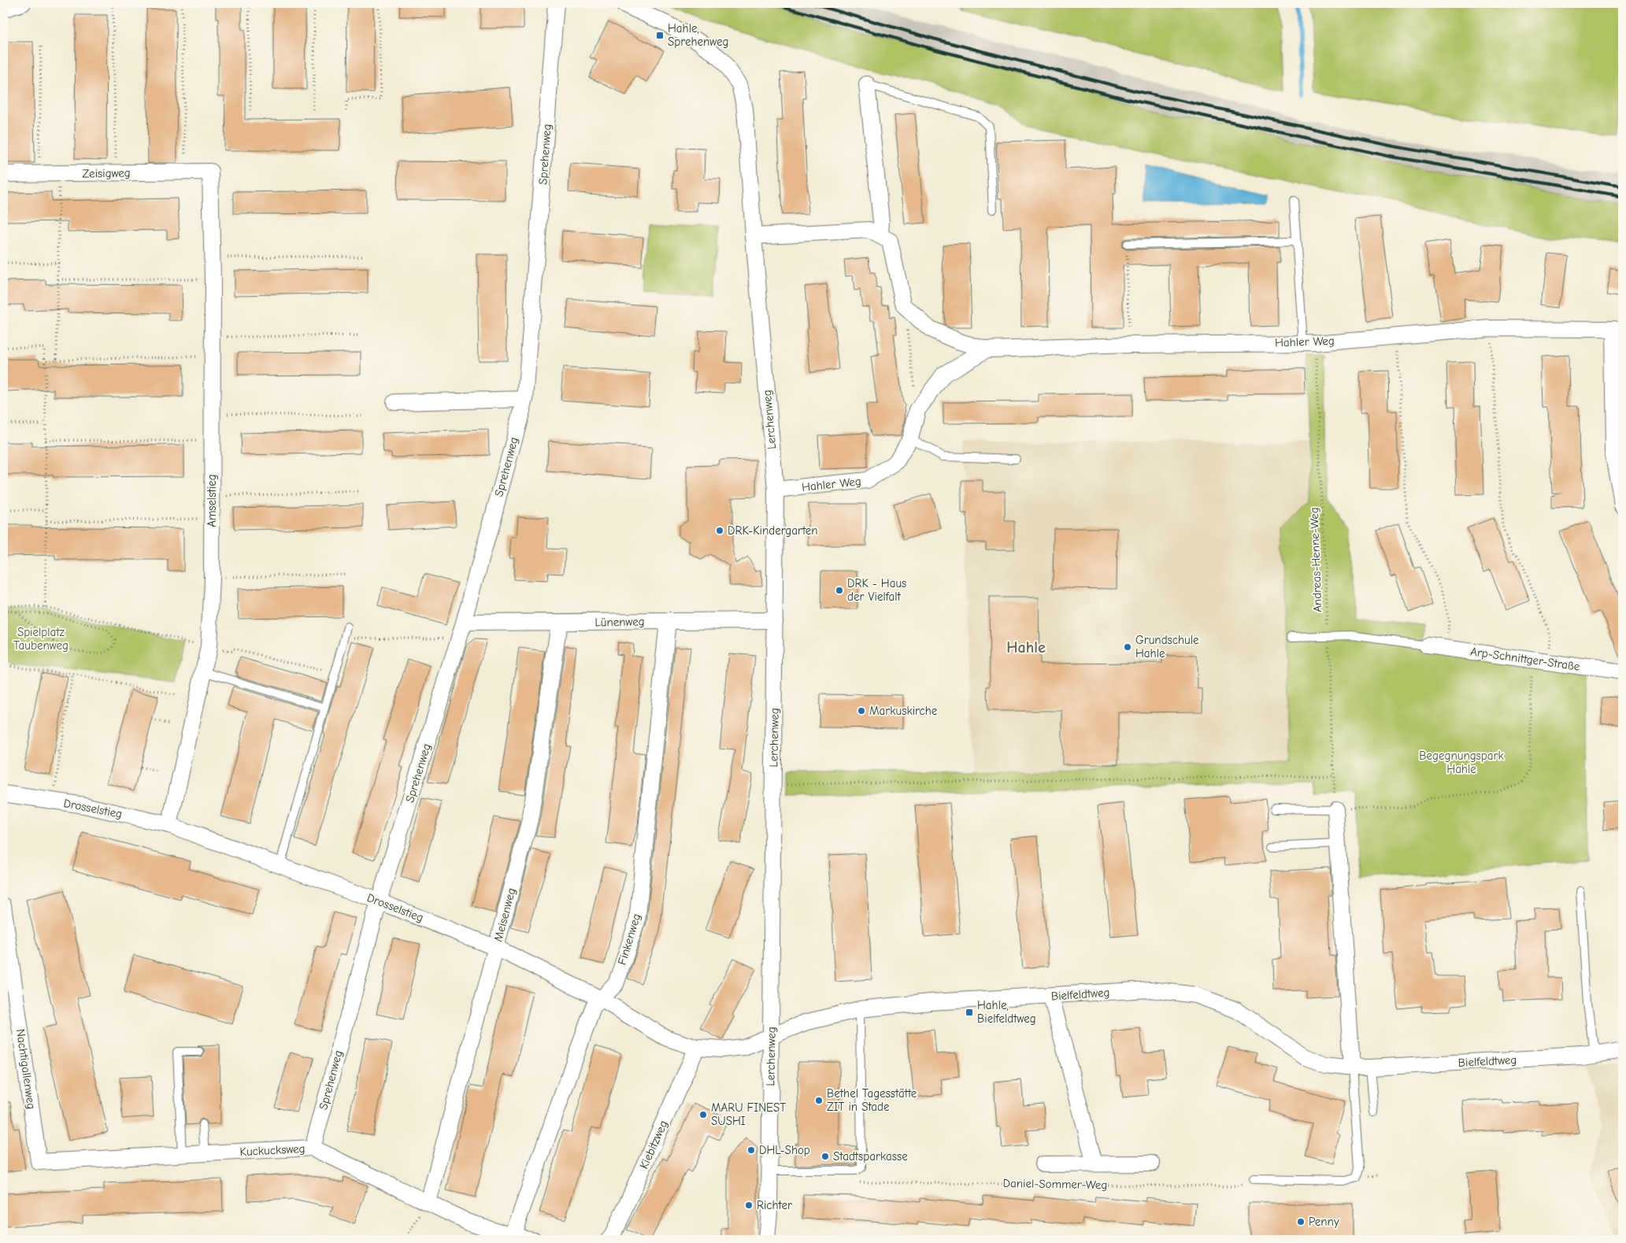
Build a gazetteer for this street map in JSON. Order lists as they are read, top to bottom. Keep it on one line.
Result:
{"streets":{"street":["Sprehenweg","Zeisigweg","Hahler Weg","Lerchenweg","Amselstieg","Lünenweg","Arp-Schnittger-Straße","Drosselstieg","Meisenweg","Finkenweg","Bielfeldtweg","Nachtigallenweg","Kiebitzweg","Kuckucksweg","Daniel-Sommer-Weg"],"path":["Andreas-Henne-Weg"]},"crossings":[["Sprehenweg","Lünenweg"],["Sprehenweg","Drosselstieg"],["Sprehenweg","Kuckucksweg"],["Zeisigweg","Amselstieg"],["Hahler Weg","Lerchenweg"],["Hahler Weg","Andreas-Henne-Weg"],["Lerchenweg","Lünenweg"],["Lerchenweg","Drosselstieg"],["Lerchenweg","Bielfeldtweg"],["Amselstieg","Drosselstieg"],["Lünenweg","Meisenweg"],["Lünenweg","Finkenweg"],["Drosselstieg","Meisenweg"],["Drosselstieg","Finkenweg"],["Drosselstieg","Bielfeldtweg"],["Drosselstieg","Kiebitzweg"],["Meisenweg","Kuckucksweg"],["Finkenweg","Kuckucksweg"],["Bielfeldtweg","Daniel-Sommer-Weg"],["Nachtigallenweg","Kuckucksweg"]],"districts":["Hahle"],"parks":["Spielplatz Taubenweg","Begegnungspark Hahle"],"places":{"transit":["Hahle, Sprehenweg","Hahle, Bielfeldtweg"],"other":["DRK-Kindergarten","DRK - Haus der Vielfalt","Grundschule Hahle","Markuskirche","Bethel Tagesstätte ZIT in Stade","MARU FINEST SUSHI","DHL-Shop","Stadtsparkasse","Richter","Penny"]}}
